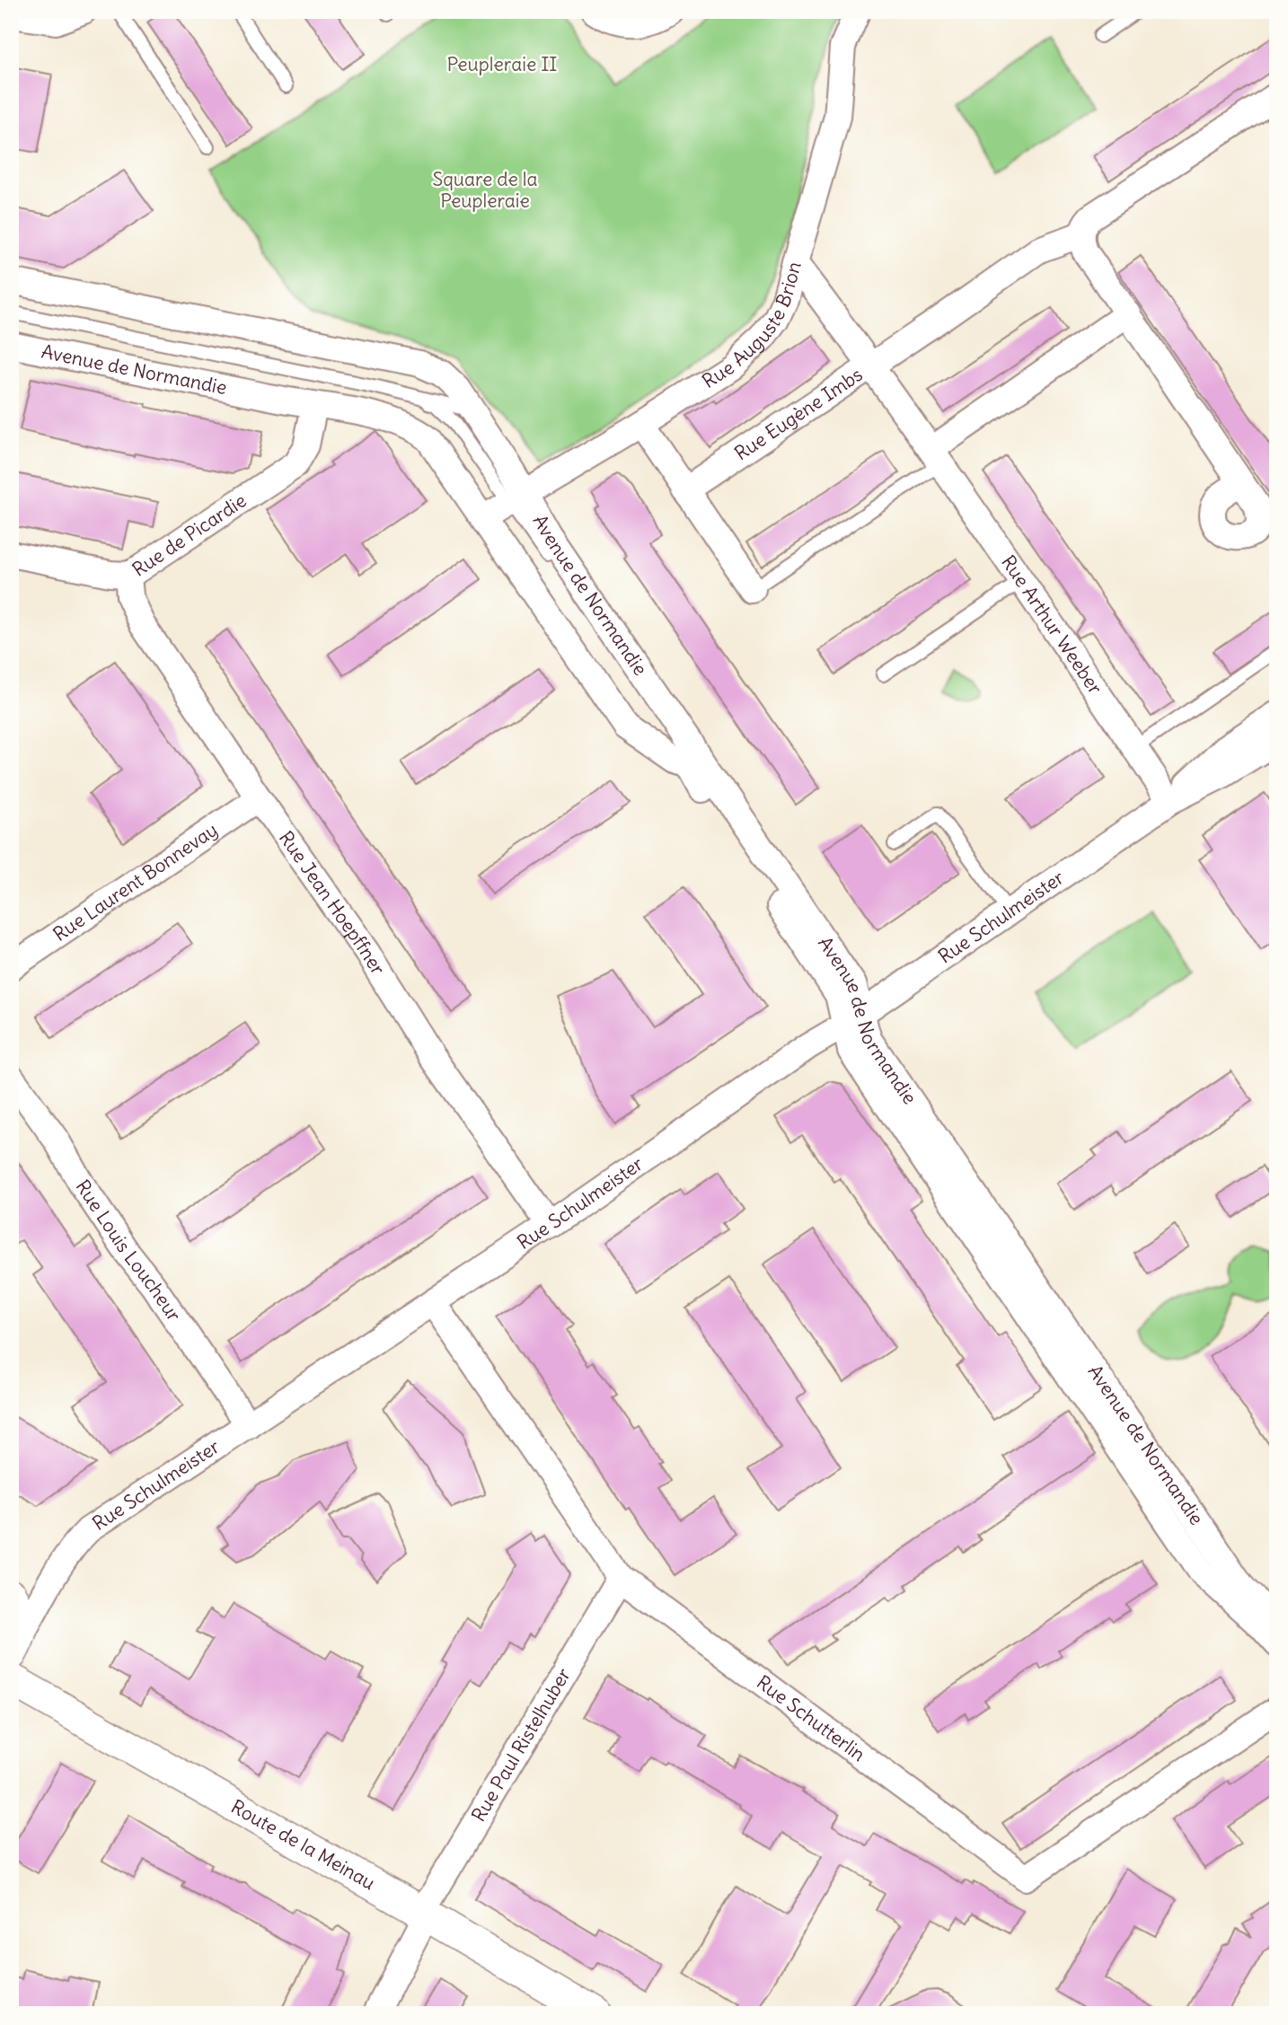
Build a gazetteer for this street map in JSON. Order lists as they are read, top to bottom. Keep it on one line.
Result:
{"streets":{"street":["Rue Auguste Brion","Avenue de Normandie","Rue Eugène Imbs","Rue de Picardie","Rue Arthur Weeber","Rue Laurent Bonnevay","Rue Jean Hoepffner","Rue Schulmeister","Rue Louis Loucheur","Rue Schutterlin","Rue Paul Ristelhuber","Route de la Meinau"]},"crossings":[["Rue Auguste Brion","Avenue de Normandie"],["Rue Auguste Brion","Rue Arthur Weeber"],["Avenue de Normandie","Rue de Picardie"],["Avenue de Normandie","Rue Schulmeister"],["Rue Eugène Imbs","Rue Arthur Weeber"],["Rue de Picardie","Rue Jean Hoepffner"],["Rue Arthur Weeber","Rue Schulmeister"],["Rue Laurent Bonnevay","Rue Jean Hoepffner"],["Rue Jean Hoepffner","Rue Schulmeister"],["Rue Schulmeister","Rue Louis Loucheur"],["Rue Schulmeister","Rue Schutterlin"],["Rue Schutterlin","Rue Paul Ristelhuber"],["Rue Paul Ristelhuber","Route de la Meinau"]],"parks":["Peupleraie II","Square de la Peupleraie"]}
